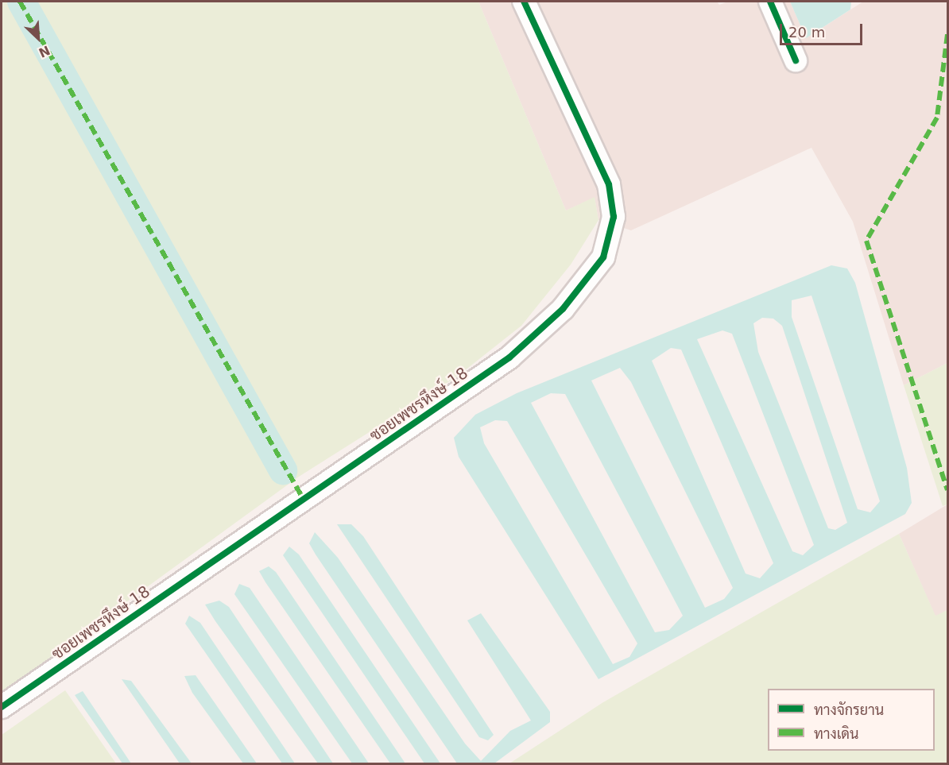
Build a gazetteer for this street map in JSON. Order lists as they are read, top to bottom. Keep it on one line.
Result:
{"streets":{"street":["ซอยเพชรหึงษ์ 18"]},"legend":["ทางจักรยาน","ทางเดิน"],"scale_bar":"20 m","north":"bottom right"}
